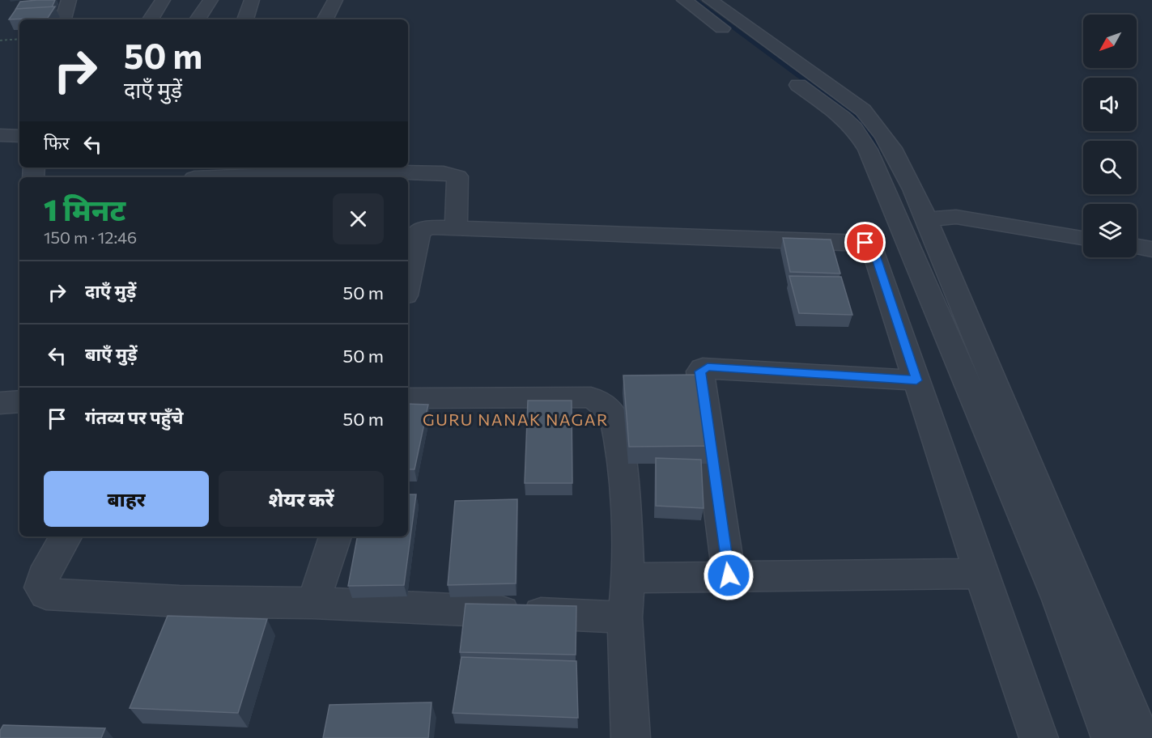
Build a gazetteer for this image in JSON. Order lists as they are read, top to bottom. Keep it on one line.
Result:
{"districts":["GURU NANAK NAGAR"],"north":"bottom left","page":{"turn":["50 m","दाएँ मुड़ें"],"then":"फिर","heading":["1 मिनट","150 m · 12:46"],"list":[{"name":"दाएँ मुड़ें","value":"50 m"},{"name":"बाएँ मुड़ें","value":"50 m"},{"name":"गंतव्य पर पहुँचे","value":"50 m"}],"buttons":["बाहर","शेयर करें"]}}
